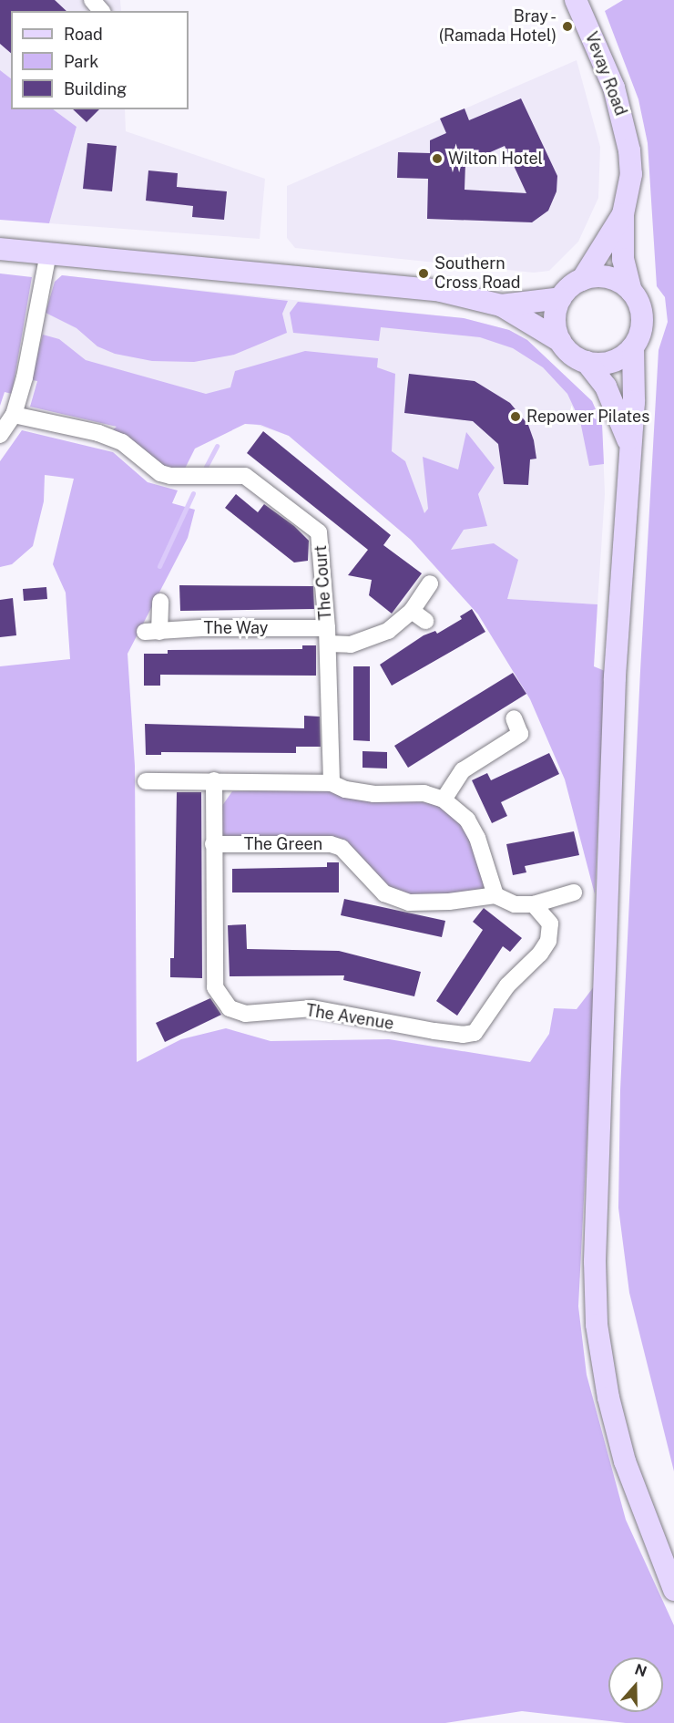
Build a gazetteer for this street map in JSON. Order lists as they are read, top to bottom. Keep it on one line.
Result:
{"streets":{"main road":["Vevay Road"],"street":["The Court","The Way","The Green","The Avenue"]},"crossings":[["The Court","The Way"],["The Green","The Avenue"]],"places":["Bray - (Ramada Hotel)","Wilton Hotel","Southern Cross Road","Repower Pilates"],"legend":["Road","Park","Building"],"north":"top"}
